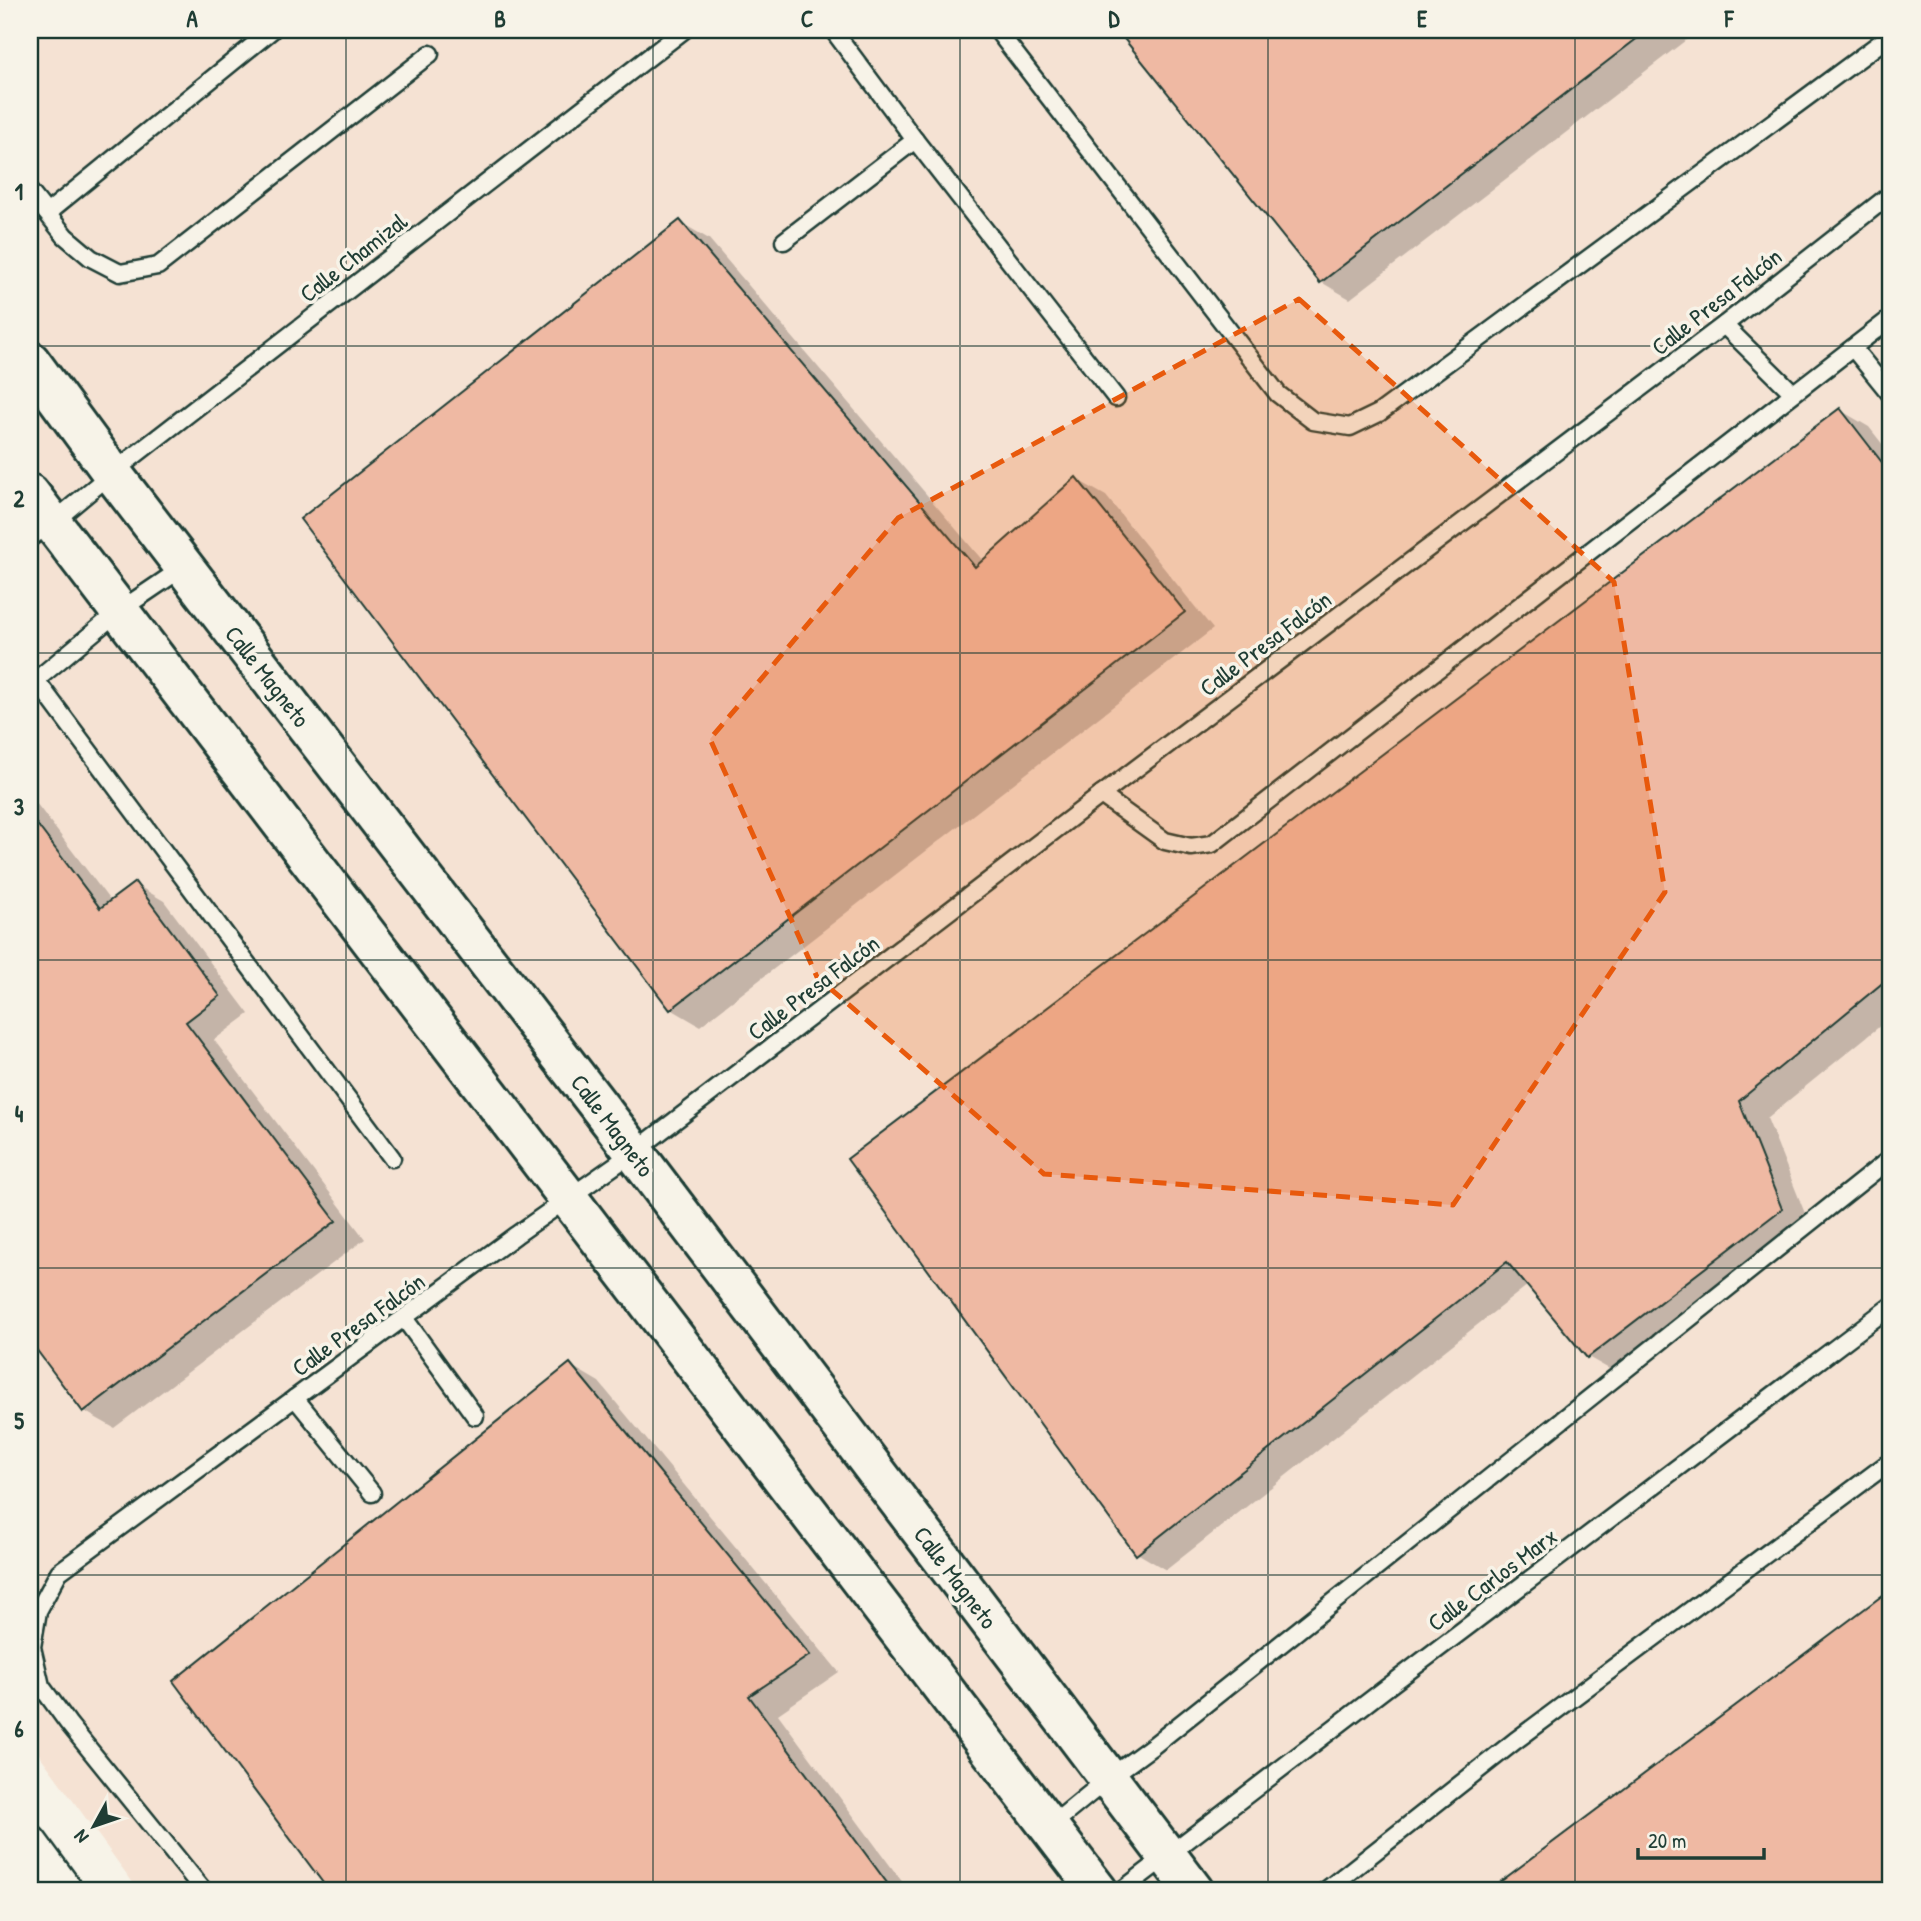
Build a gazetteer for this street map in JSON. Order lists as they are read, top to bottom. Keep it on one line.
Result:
{"streets":{"main road":["Calle Magneto"],"lane":["Calle Chamizal","Calle Presa Falcón","Calle Carlos Marx"]},"crossings":[["Calle Chamizal","Calle Magneto"],["Calle Presa Falcón","Calle Magneto"],["Calle Magneto","Calle Carlos Marx"]],"scale_bar":"20 m","north":"bottom left","grid":{"columns":["A","B","C","D","E","F"],"rows":["1","2","3","4","5","6"]}}
